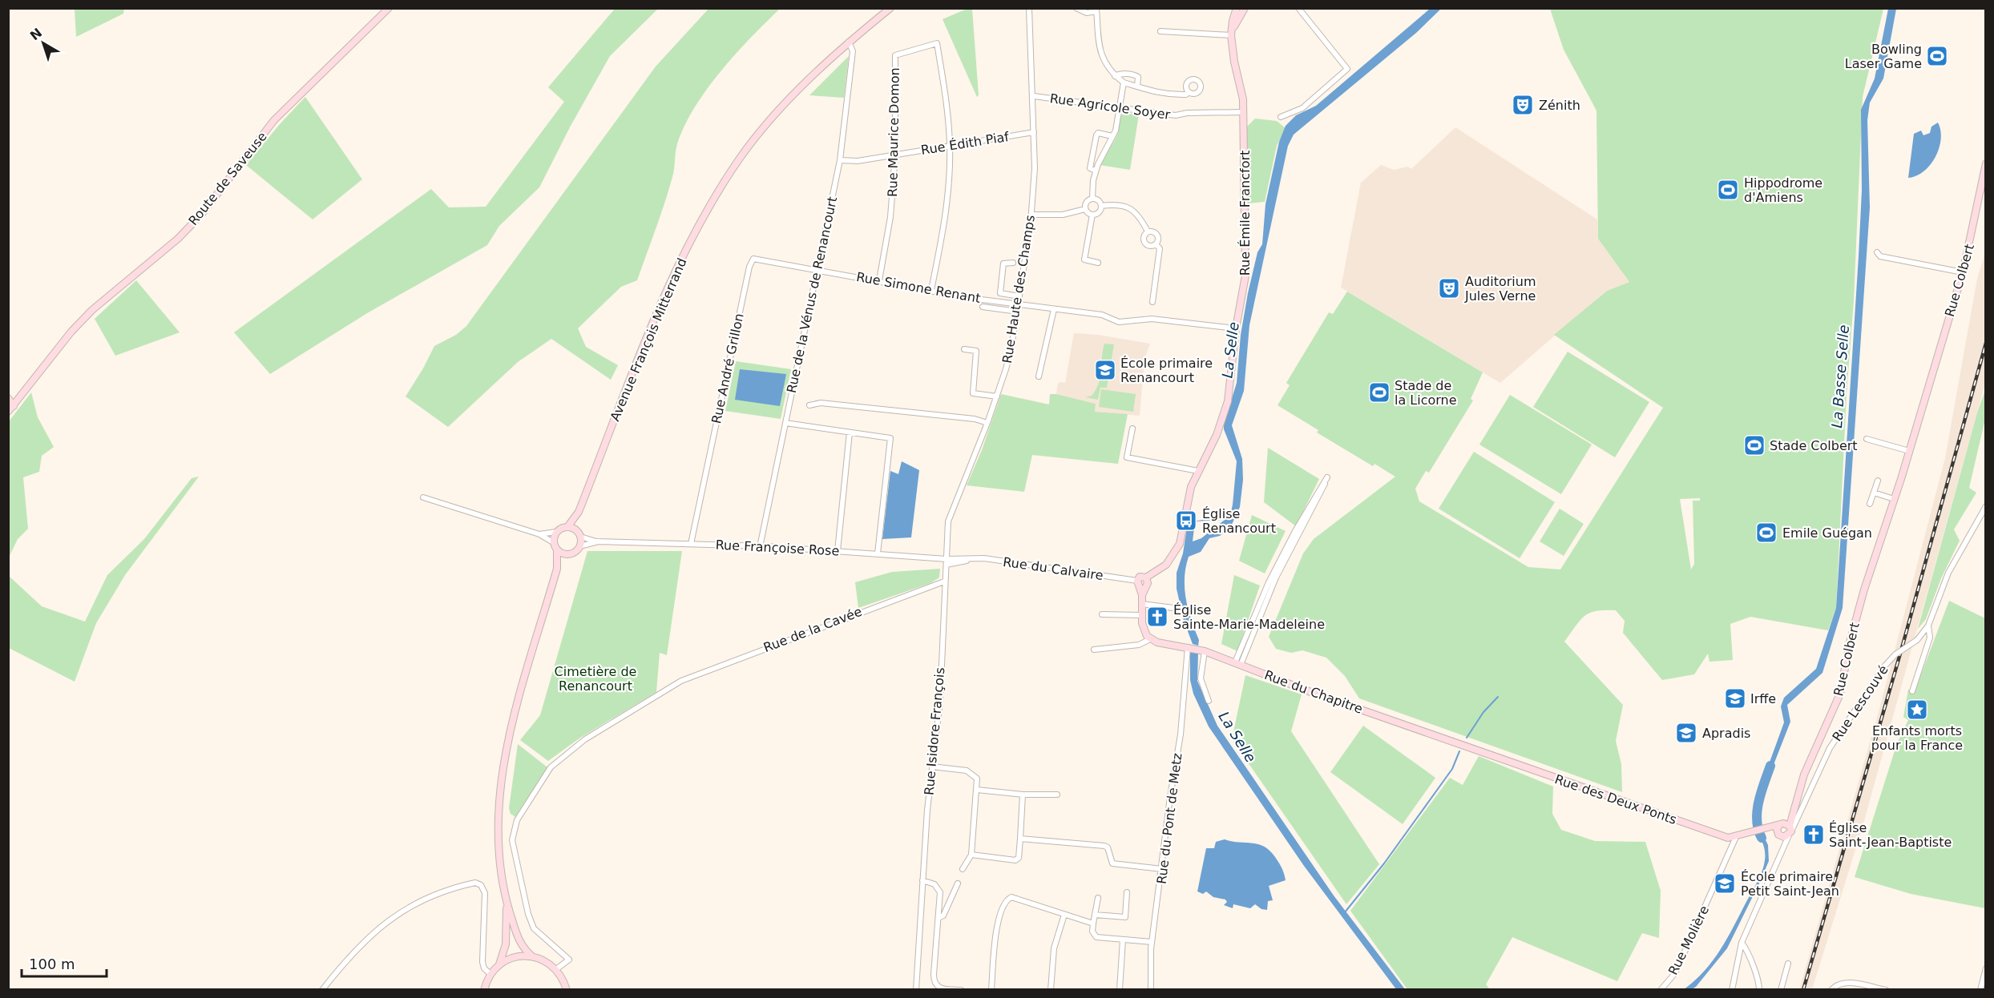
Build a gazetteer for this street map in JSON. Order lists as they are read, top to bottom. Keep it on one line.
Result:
{"streets":{"street":["Rue Agricole Soyer","Rue Maurice Domon","Rue Édith Piaf","Route de Saveuse","Rue Émile Francfort","Rue Colbert","Rue Simone Renant","Rue Haute des Champs","Rue de la Vénus de Renancourt","Avenue François Mitterrand","Rue André Grillon","Rue Françoise Rose","Rue du Calvaire","Rue de la Cavée","Rue du Chapitre","Rue Lescouvé","Rue Isidore François","Rue des Deux Ponts","Rue du Pont de Metz","Rue Molière"]},"crossings":[["Rue Agricole Soyer","Rue Émile Francfort"],["Rue Agricole Soyer","Rue Haute des Champs"],["Rue Maurice Domon","Rue Édith Piaf"],["Rue Maurice Domon","Rue Simone Renant"],["Rue Édith Piaf","Rue Haute des Champs"],["Rue Édith Piaf","Rue de la Vénus de Renancourt"],["Rue Émile Francfort","Rue Simone Renant"],["Rue Émile Francfort","Rue du Calvaire"],["Rue Colbert","Rue Lescouvé"],["Rue Simone Renant","Rue Haute des Champs"],["Rue Simone Renant","Rue de la Vénus de Renancourt"],["Rue Simone Renant","Rue André Grillon"],["Rue Haute des Champs","Rue Françoise Rose"],["Rue Haute des Champs","Rue du Calvaire"],["Rue Haute des Champs","Rue Isidore François"],["Rue de la Vénus de Renancourt","Avenue François Mitterrand"],["Rue de la Vénus de Renancourt","Rue André Grillon"],["Rue de la Vénus de Renancourt","Rue Françoise Rose"],["Rue André Grillon","Rue Françoise Rose"],["Rue Françoise Rose","Rue du Calvaire"],["Rue Françoise Rose","Rue Isidore François"],["Rue du Calvaire","Rue Isidore François"],["Rue de la Cavée","Rue Isidore François"],["Rue du Chapitre","Rue des Deux Ponts"],["Rue du Chapitre","Rue du Pont de Metz"],["Rue Lescouvé","Rue des Deux Ponts"],["Rue des Deux Ponts","Rue Molière"]],"water":["La Selle","La Basse Selle"],"parks":["Cimetière de Renancourt"],"places":{"sports":["Bowling Laser Game","Hippodrome d'Amiens","Stade de la Licorne","Stade Colbert","Emile Guégan"],"theatre":["Zénith","Auditorium Jules Verne"],"school or university":["École primaire Renancourt","Irffe","Apradis","École primaire Petit Saint-Jean"],"bus stop":["Église Renancourt"],"church":["Église Sainte-Marie-Madeleine","Église Saint-Jean-Baptiste"],"place":["Enfants morts pour la France"]},"scale_bar":"100 m","north":"top left"}
